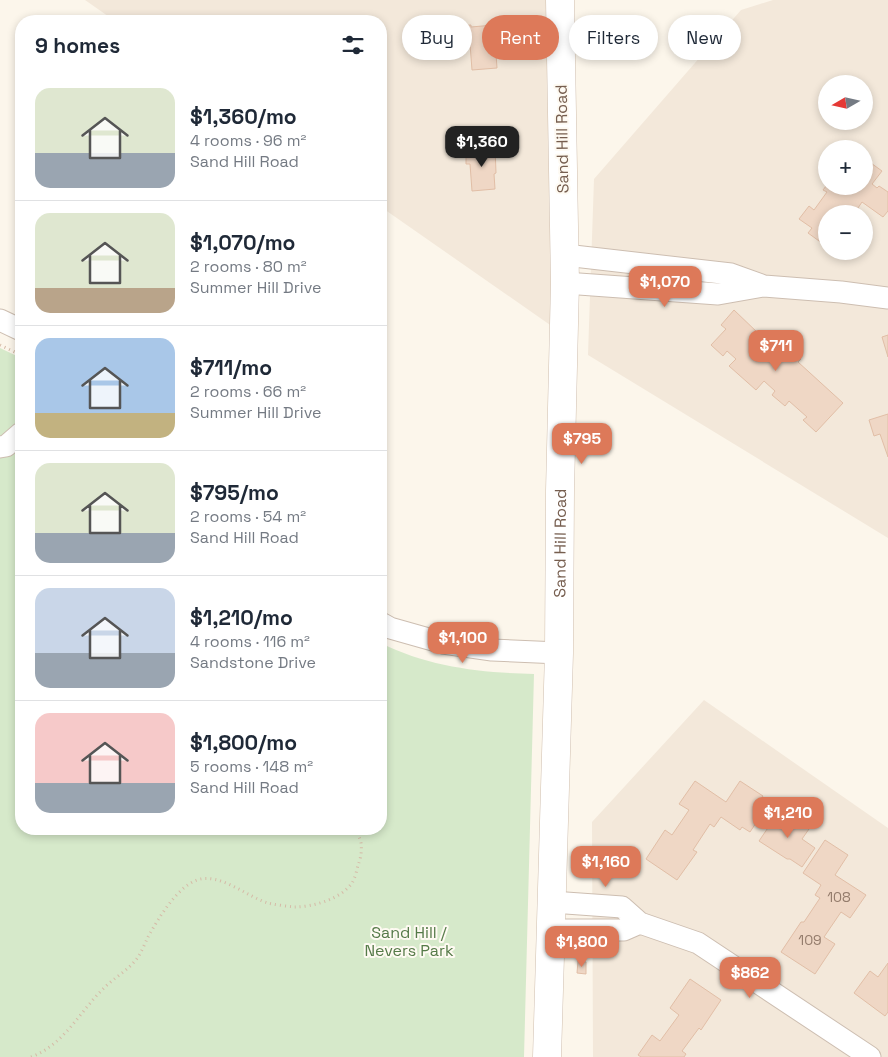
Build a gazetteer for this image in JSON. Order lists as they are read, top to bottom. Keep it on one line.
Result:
{"streets":{"street":["Sand Hill Road"]},"parks":["Sand Hill / Nevers Park"],"house_numbers":["108","109"],"north":"left","page":{"chip":["Buy","Rent","Filters","New"],"heading":"9 homes","map_buttons":["+","−"],"list":[{"name":"$1,360/mo","note":"4 rooms · 96 m² · Sand Hill Road"},{"name":"$1,070/mo","note":"2 rooms · 80 m² · Summer Hill Drive"},{"name":"$711/mo","note":"2 rooms · 66 m² · Summer Hill Drive"},{"name":"$795/mo","note":"2 rooms · 54 m² · Sand Hill Road"},{"name":"$1,210/mo","note":"4 rooms · 116 m² · Sandstone Drive"},{"name":"$1,800/mo","note":"5 rooms · 148 m² · Sand Hill Road"}],"price":["$1,360","$1,070","$711","$795","$1,100","$1,210","$1,160","$1,800","$862"]}}
